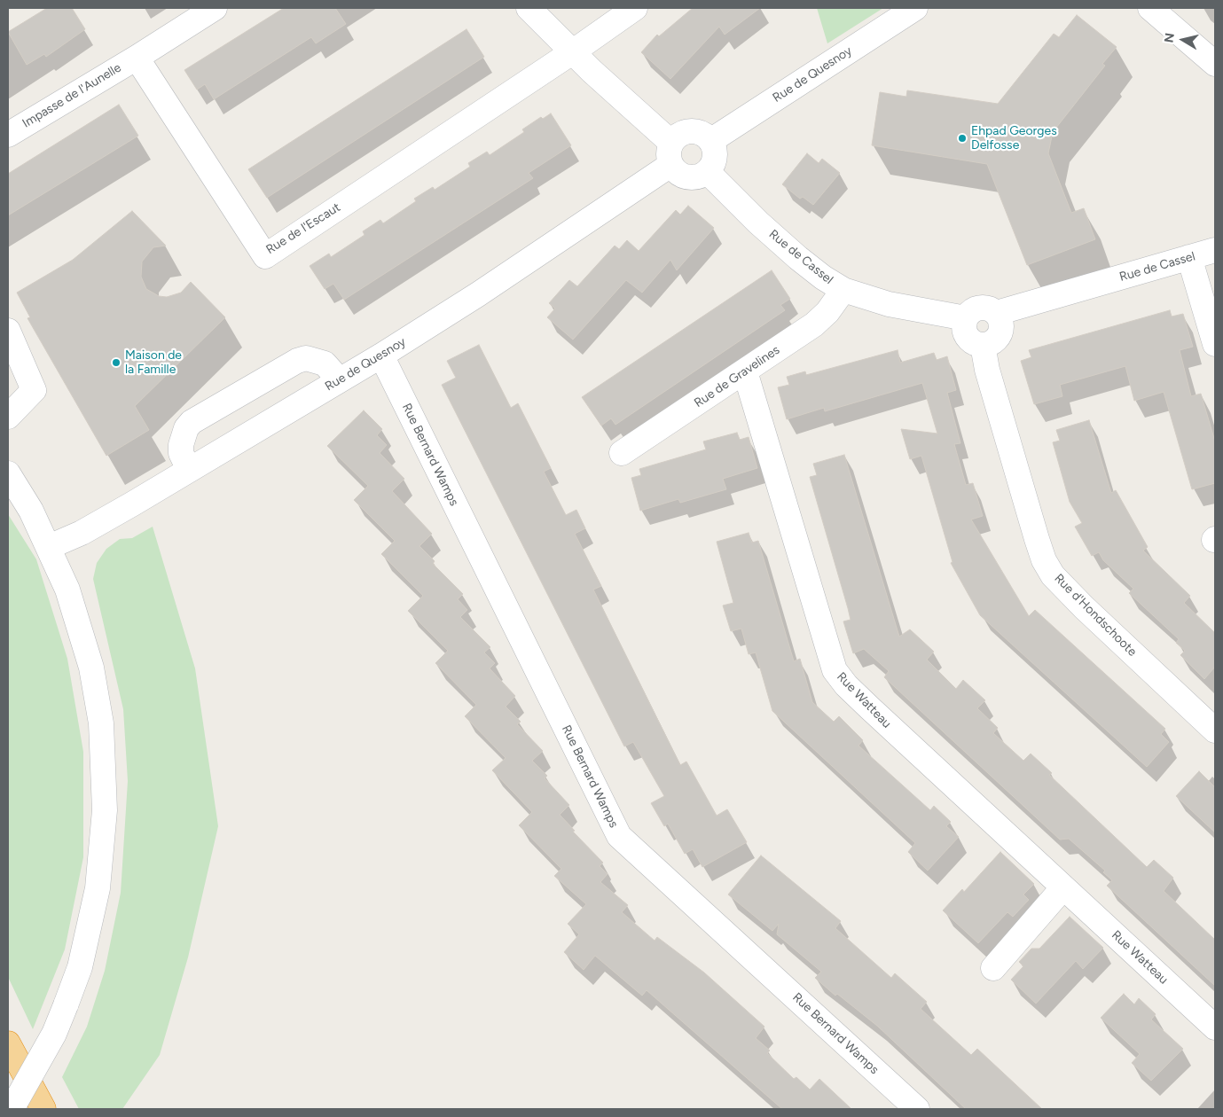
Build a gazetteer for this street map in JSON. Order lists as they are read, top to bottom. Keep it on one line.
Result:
{"streets":{"street":["Rue de Quesnoy","Impasse de l'Aunelle","Rue de l'Escaut","Rue de Cassel","Rue de Gravelines","Rue Bernard Wamps","Rue d'Hondschoote","Rue Watteau"]},"crossings":[["Rue de Quesnoy","Rue de Cassel"],["Rue de Quesnoy","Rue Bernard Wamps"],["Impasse de l'Aunelle","Rue de l'Escaut"],["Rue de Cassel","Rue de Gravelines"],["Rue de Cassel","Rue d'Hondschoote"],["Rue de Gravelines","Rue Watteau"]],"places":["Ehpad Georges Delfosse","Maison de la Famille"],"north":"left"}
